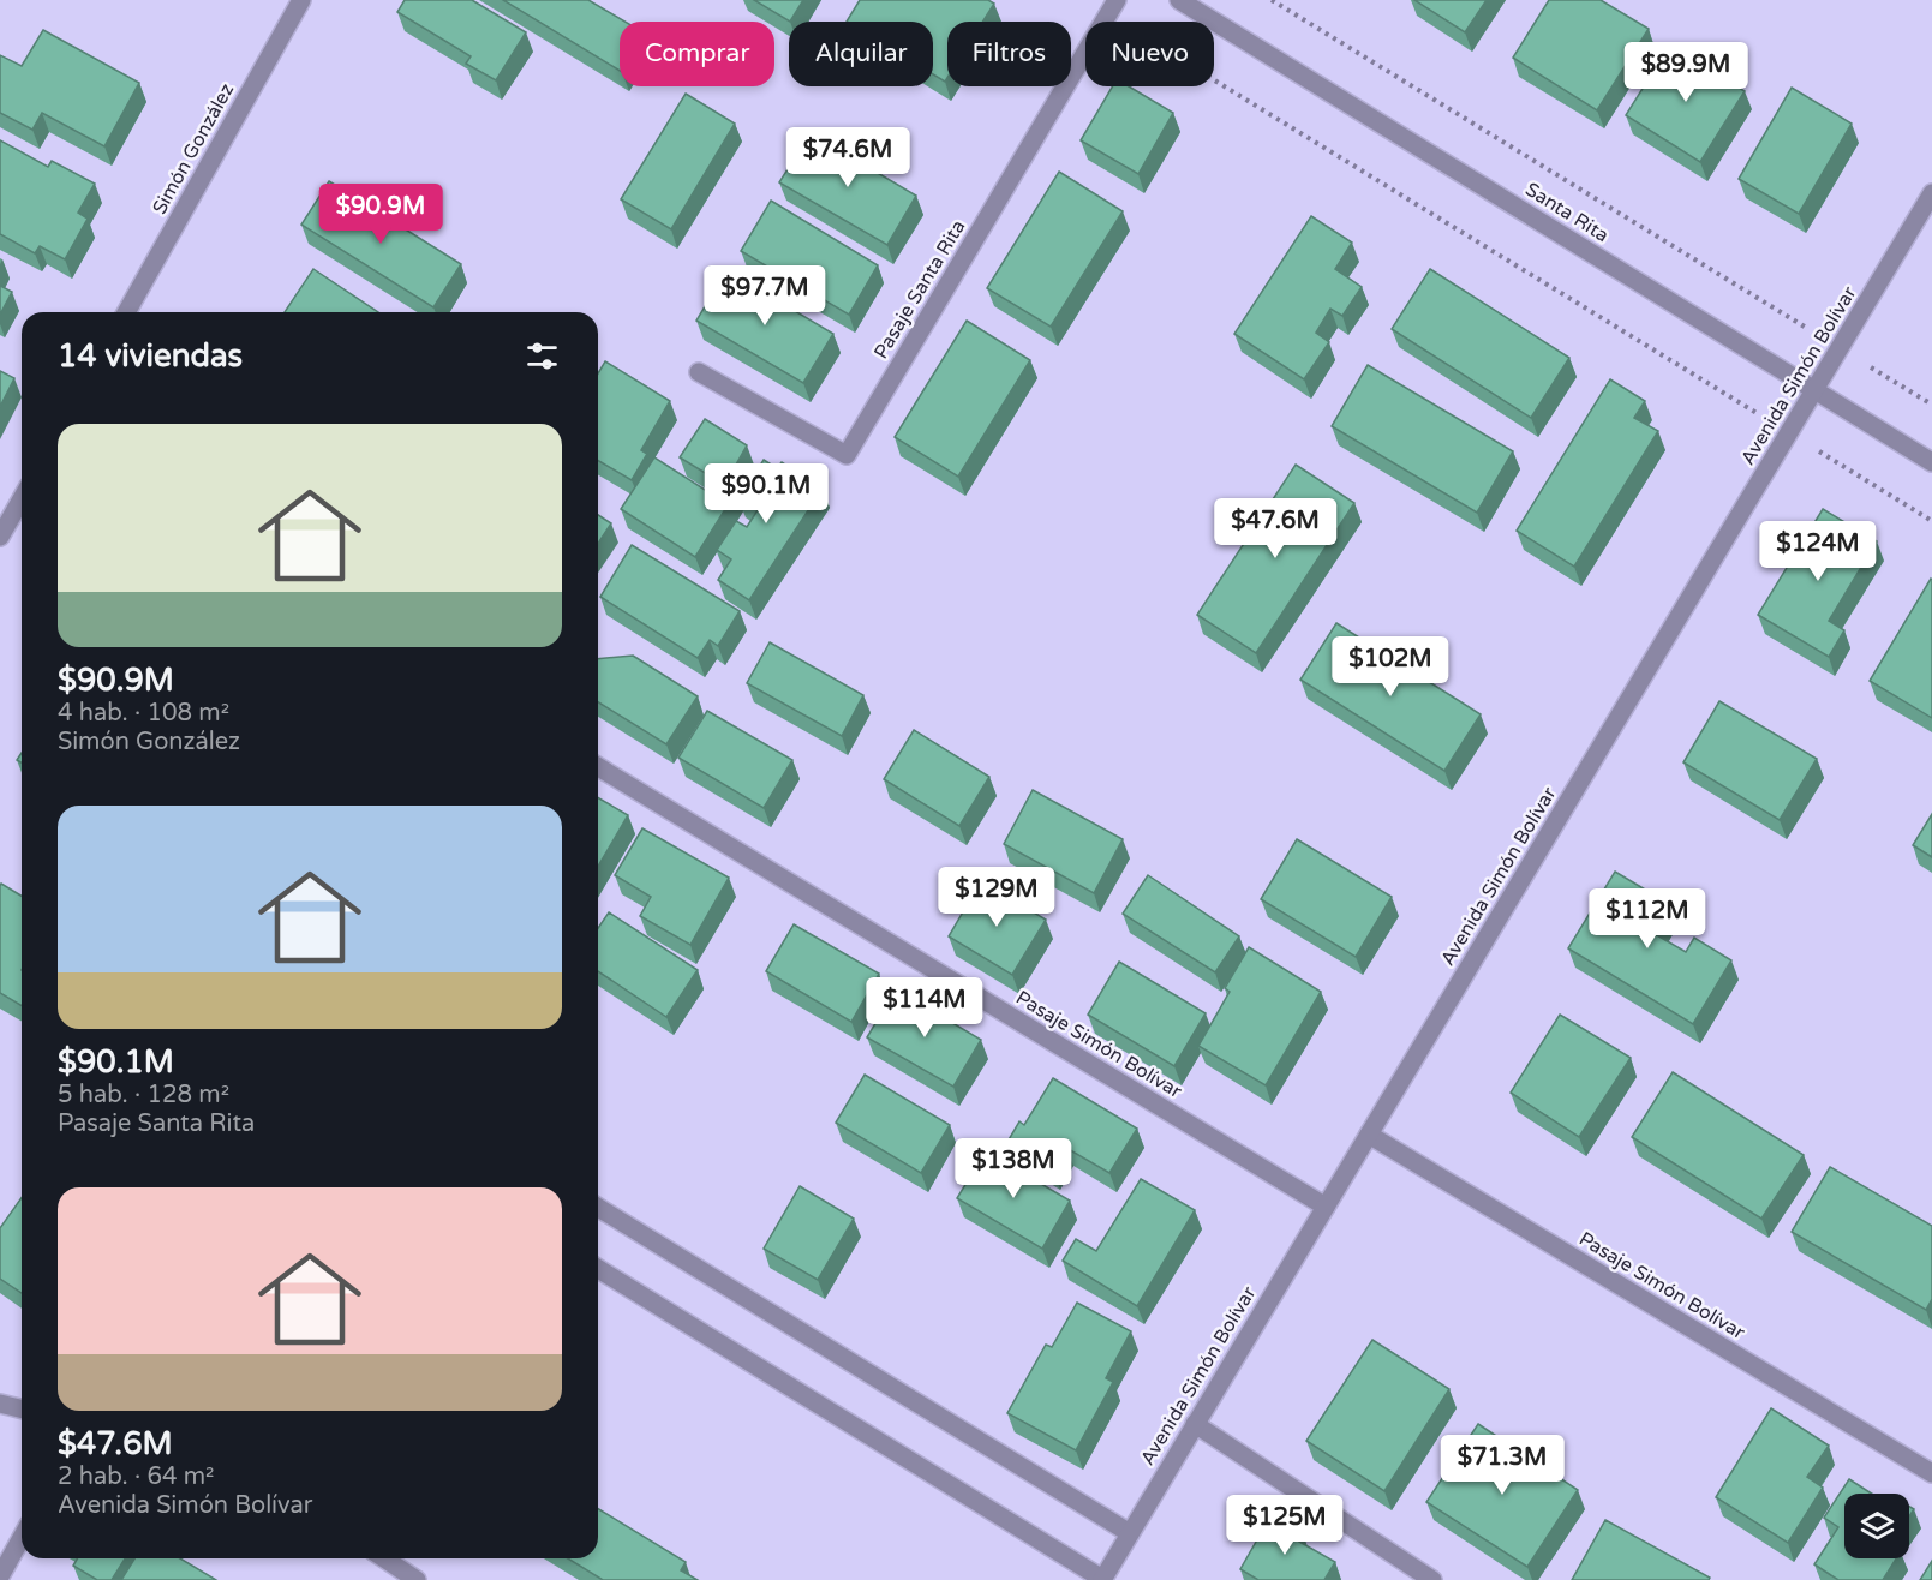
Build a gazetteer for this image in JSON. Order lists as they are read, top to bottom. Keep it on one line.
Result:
{"streets":{"street":["Simón González","Santa Rita","Pasaje Santa Rita","Avenida Simón Bolívar","Pasaje Simón Bolívar"]},"crossings":[["Santa Rita","Avenida Simón Bolívar"],["Avenida Simón Bolívar","Pasaje Simón Bolívar"]],"page":{"chip":["Comprar","Alquilar","Filtros","Nuevo"],"price":["$89.9M","$74.6M","$90.9M","$97.7M","$90.1M","$47.6M","$124M","$102M","$129M","$112M","$114M","$138M","$71.3M","$125M"],"heading":"14 viviendas","list":[{"name":"$90.9M","note":"4 hab. · 108 m² · Simón González"},{"name":"$90.1M","note":"5 hab. · 128 m² · Pasaje Santa Rita"},{"name":"$47.6M","note":"2 hab. · 64 m² · Avenida Simón Bolívar"}]}}
